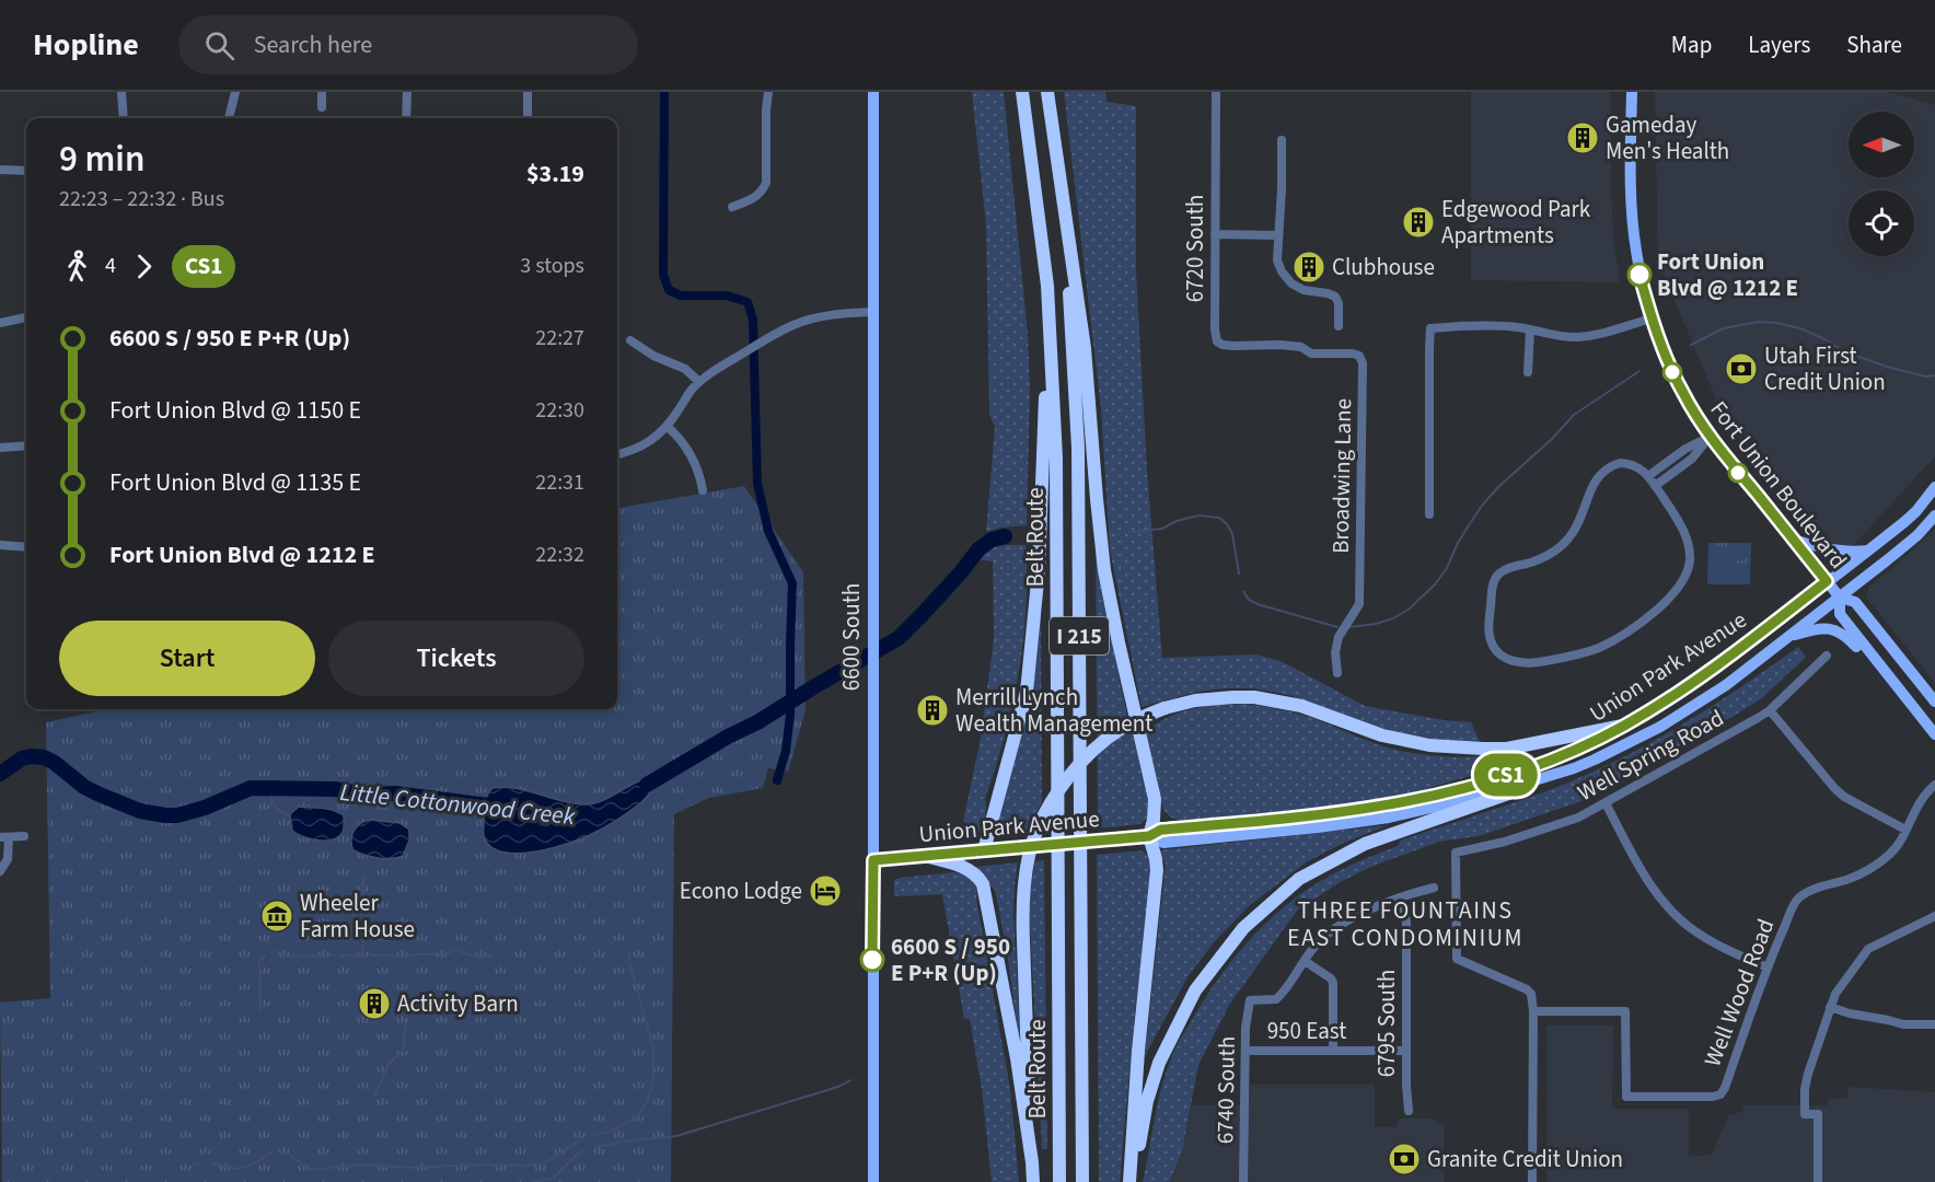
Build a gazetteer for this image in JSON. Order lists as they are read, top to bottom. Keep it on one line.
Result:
{"streets":{"highway":["Belt Route","I 215"],"main road":["Fort Union Boulevard","6600 South","Union Park Avenue"],"street":["6720 South","Broadwing Lane","Well Spring Road","Well Wood Road","6795 South","950 East","6740 South"]},"crossings":[["6720 South","Broadwing Lane"],["Fort Union Boulevard","Union Park Avenue"],["6600 South","Union Park Avenue"],["Well Spring Road","Well Wood Road"],["6795 South","950 East"],["950 East","6740 South"]],"districts":["THREE FOUNTAINS EAST CONDOMINIUM"],"water":["Little Cottonwood Creek"],"places":{"building":["Gameday Men's Health","Edgewood Park Apartments","Clubhouse","Merrill Lynch Wealth Management","Activity Barn"],"other":["Fort Union Blvd @ 1212 E","6600 S / 950 E P+R (Up)"],"bank":["Utah First Credit Union","Granite Credit Union"],"hotel":["Econo Lodge"],"museum":["Wheeler Farm House"]},"lines":["bus line CS1"],"north":"left","page":{"header":"Hopline","search":"Search here","nav":["Map","Layers","Share"],"on_map":"CS1","heading":["9 min","22:23 – 22:32 · Bus","$3.19"],"legs":["4","CS1","3 stops"],"list":[{"name":"6600 S / 950 E P+R (Up)","value":"22:27"},{"name":"Fort Union Blvd @ 1150 E","value":"22:30"},{"name":"Fort Union Blvd @ 1135 E","value":"22:31"},{"name":"Fort Union Blvd @ 1212 E","value":"22:32"}],"buttons":["Start","Tickets"]}}
